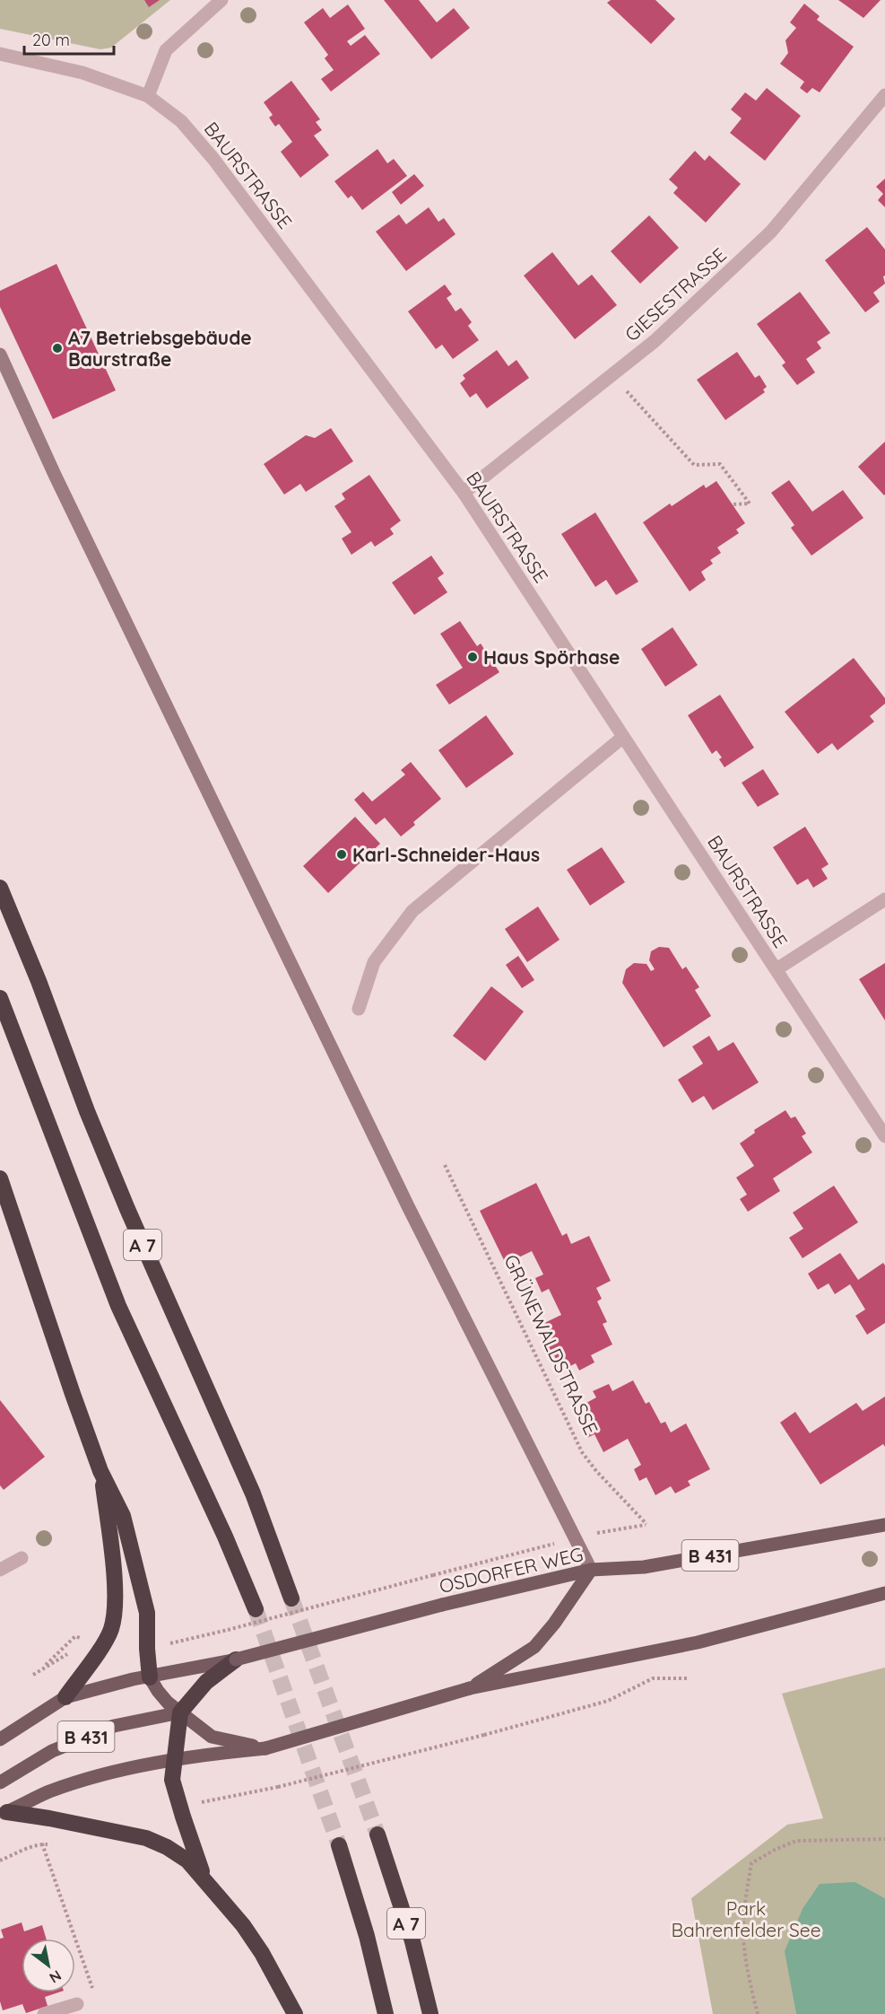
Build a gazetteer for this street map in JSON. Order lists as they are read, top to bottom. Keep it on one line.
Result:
{"streets":{"highway":["A 7"],"main road":["B 431","OSDORFER WEG"],"street":["BAURSTRASSE","GIESESTRASSE"],"path":["GRÜNEWALDSTRASSE"]},"crossings":[["BAURSTRASSE","GIESESTRASSE"],["B 431","OSDORFER WEG"]],"parks":["Park Bahrenfelder See"],"places":["A7 Betriebsgebäude Baurstraße","Haus Spörhase","Karl-Schneider-Haus"],"scale_bar":"20 m","north":"bottom right"}
